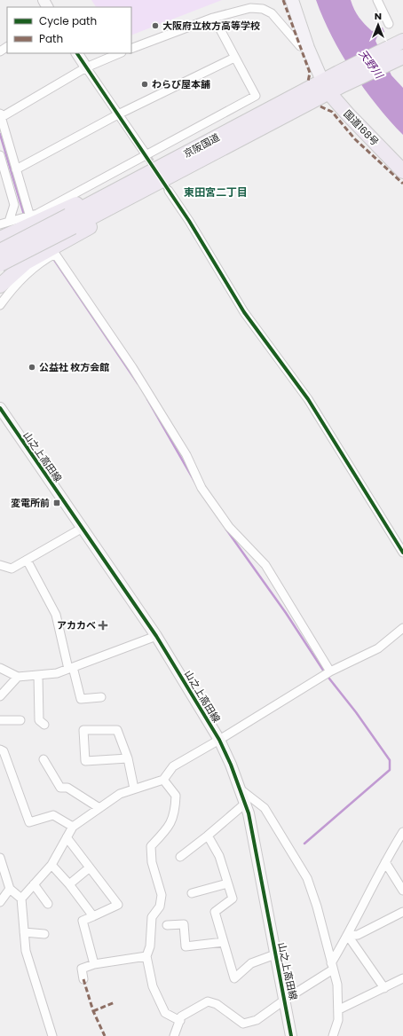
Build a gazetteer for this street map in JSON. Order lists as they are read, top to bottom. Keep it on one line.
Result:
{"streets":{"highway":["国道168号","京阪国道"],"street":["山之上高田線"]},"crossings":[["国道168号","京阪国道"]],"districts":["東田宮二丁目"],"water":["天野川"],"places":{"other":["大阪府立枚方高等学校","わらび屋本舗","公益社 枚方会館"],"transit":["変電所前"],"health":["アカカベ"]},"legend":["Cycle path","Path"],"north":"top"}
